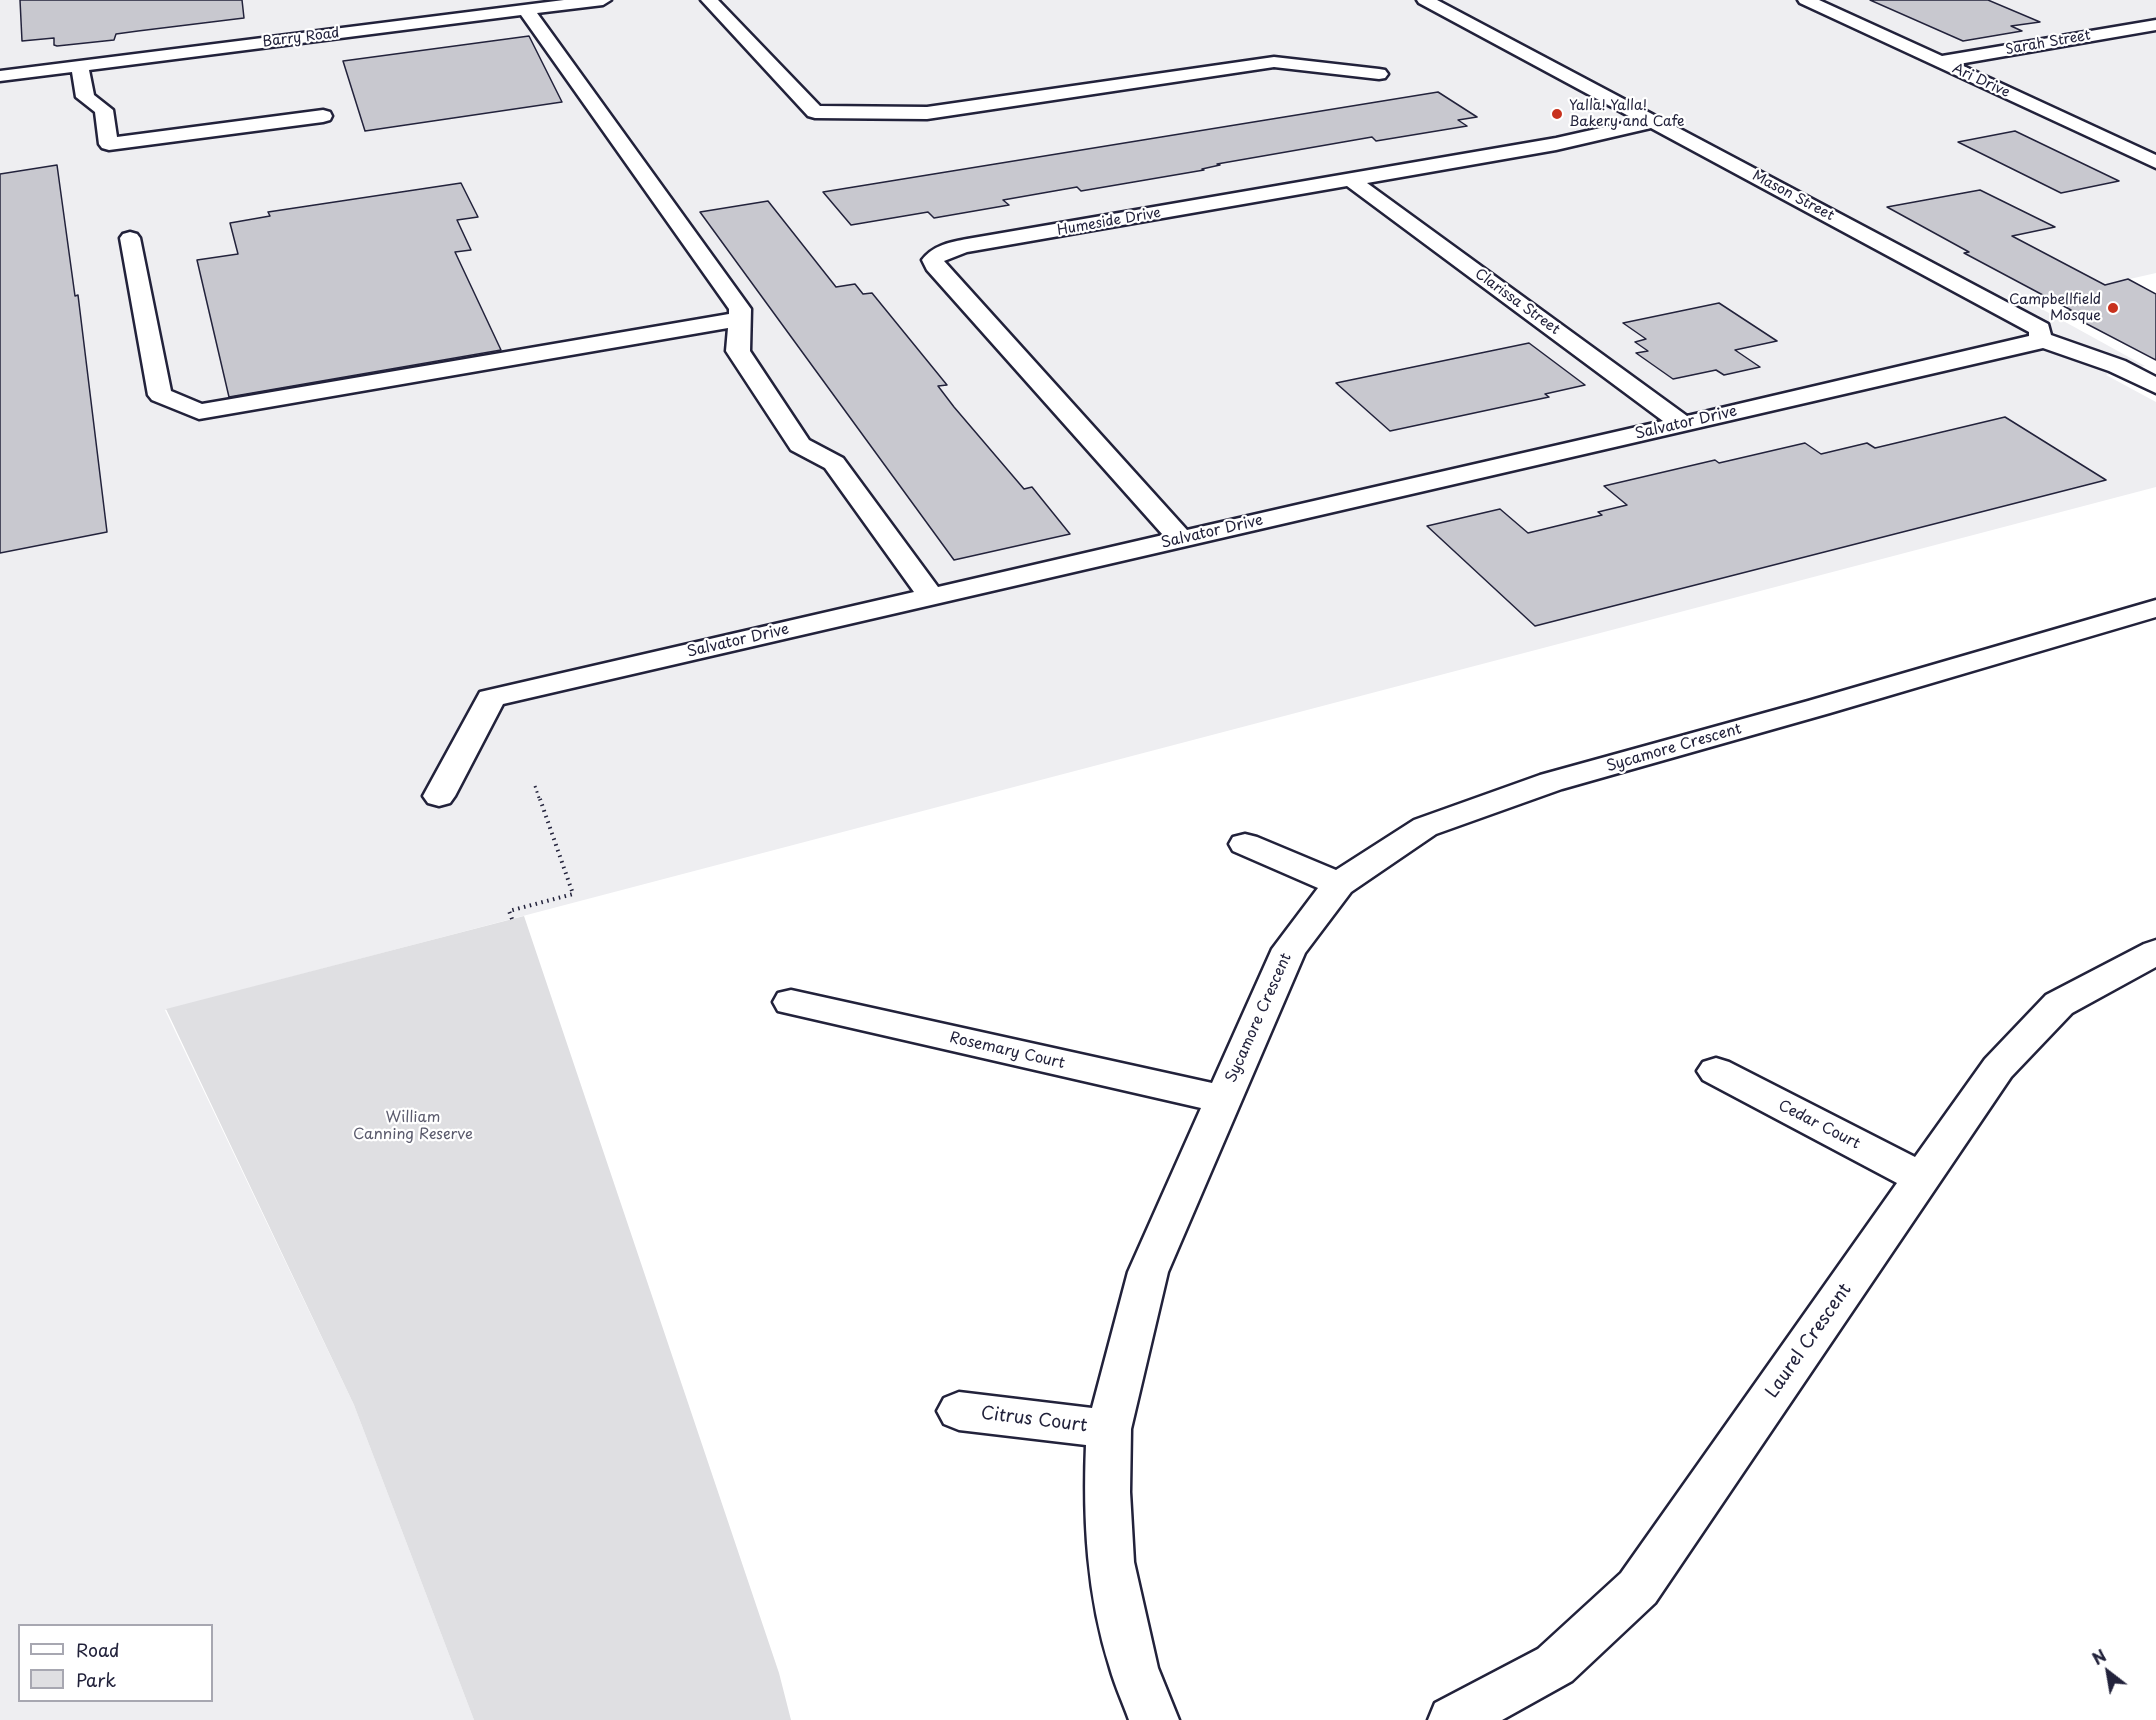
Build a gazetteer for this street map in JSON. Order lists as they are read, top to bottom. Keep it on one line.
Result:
{"streets":{"street":["Barry Road","Sarah Street","Ari Drive","Mason Street","Humeside Drive","Clarissa Street","Salvator Drive","Sycamore Crescent","Rosemary Court","Cedar Court","Laurel Crescent","Citrus Court"]},"crossings":[["Sarah Street","Ari Drive"],["Mason Street","Humeside Drive"],["Mason Street","Salvator Drive"],["Humeside Drive","Clarissa Street"],["Humeside Drive","Salvator Drive"],["Clarissa Street","Salvator Drive"],["Sycamore Crescent","Rosemary Court"],["Sycamore Crescent","Citrus Court"],["Cedar Court","Laurel Crescent"]],"parks":["William Canning Reserve"],"places":["Yalla! Yalla! Bakery and Cafe","Campbellfield Mosque"],"legend":["Road","Park"],"north":"top left"}
